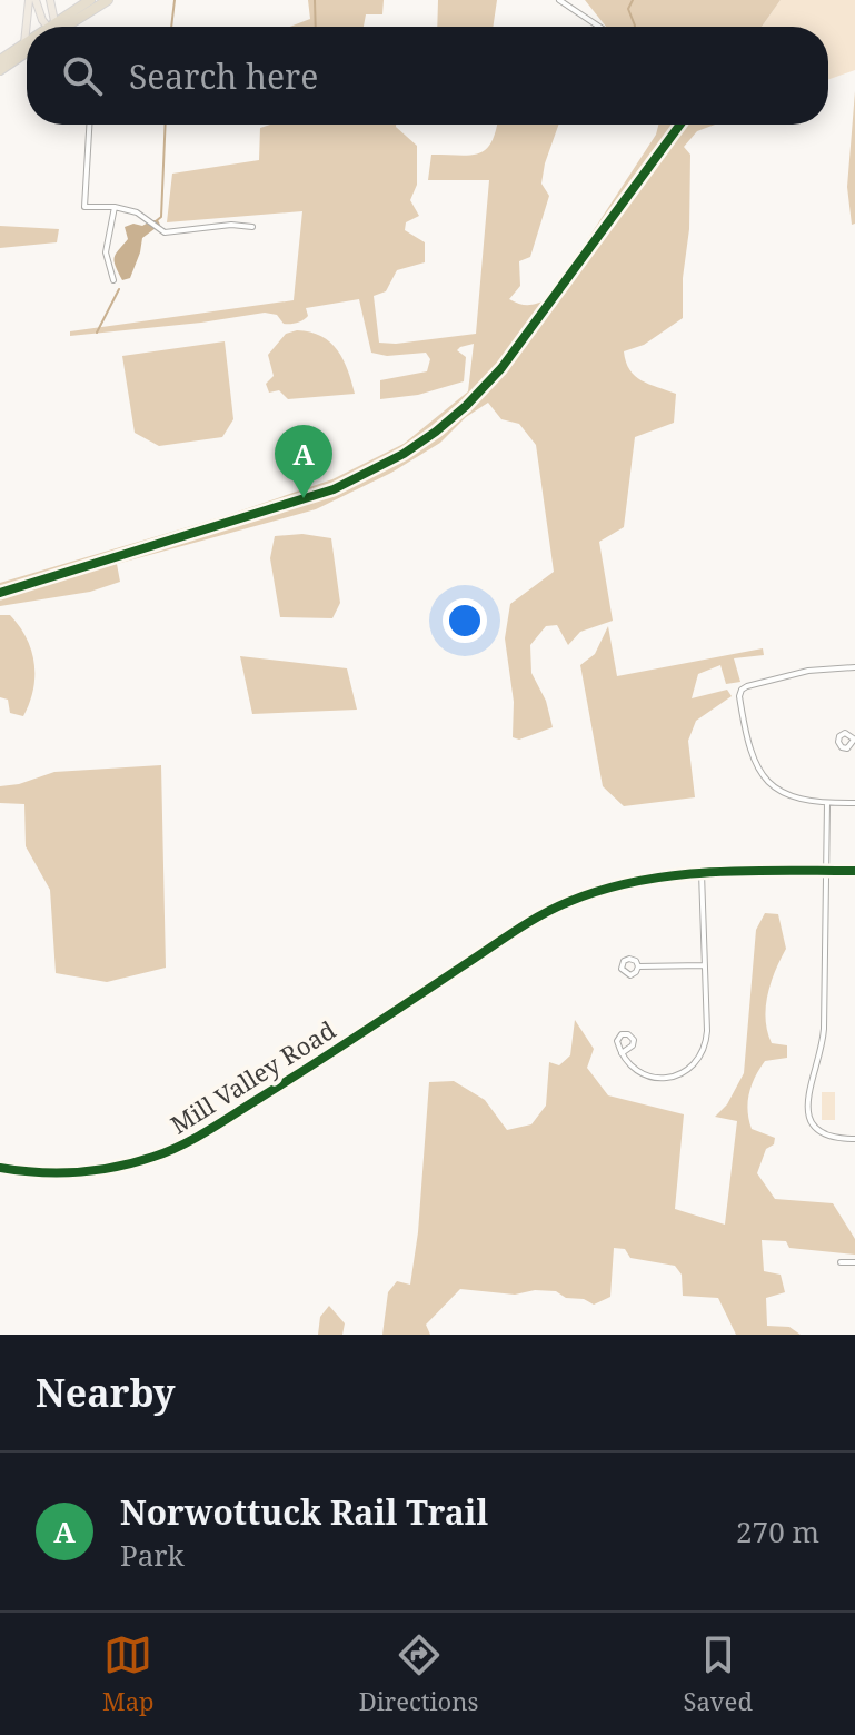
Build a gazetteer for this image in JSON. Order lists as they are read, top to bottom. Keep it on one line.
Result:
{"streets":{"street":["Mill Valley Road"]},"page":{"search":"Search here","pins":"A","heading":"Nearby","list":[{"mark":"A","name":"Norwottuck Rail Trail","note":"Park","value":"270 m"}],"nav":["Map","Directions","Saved"]}}
